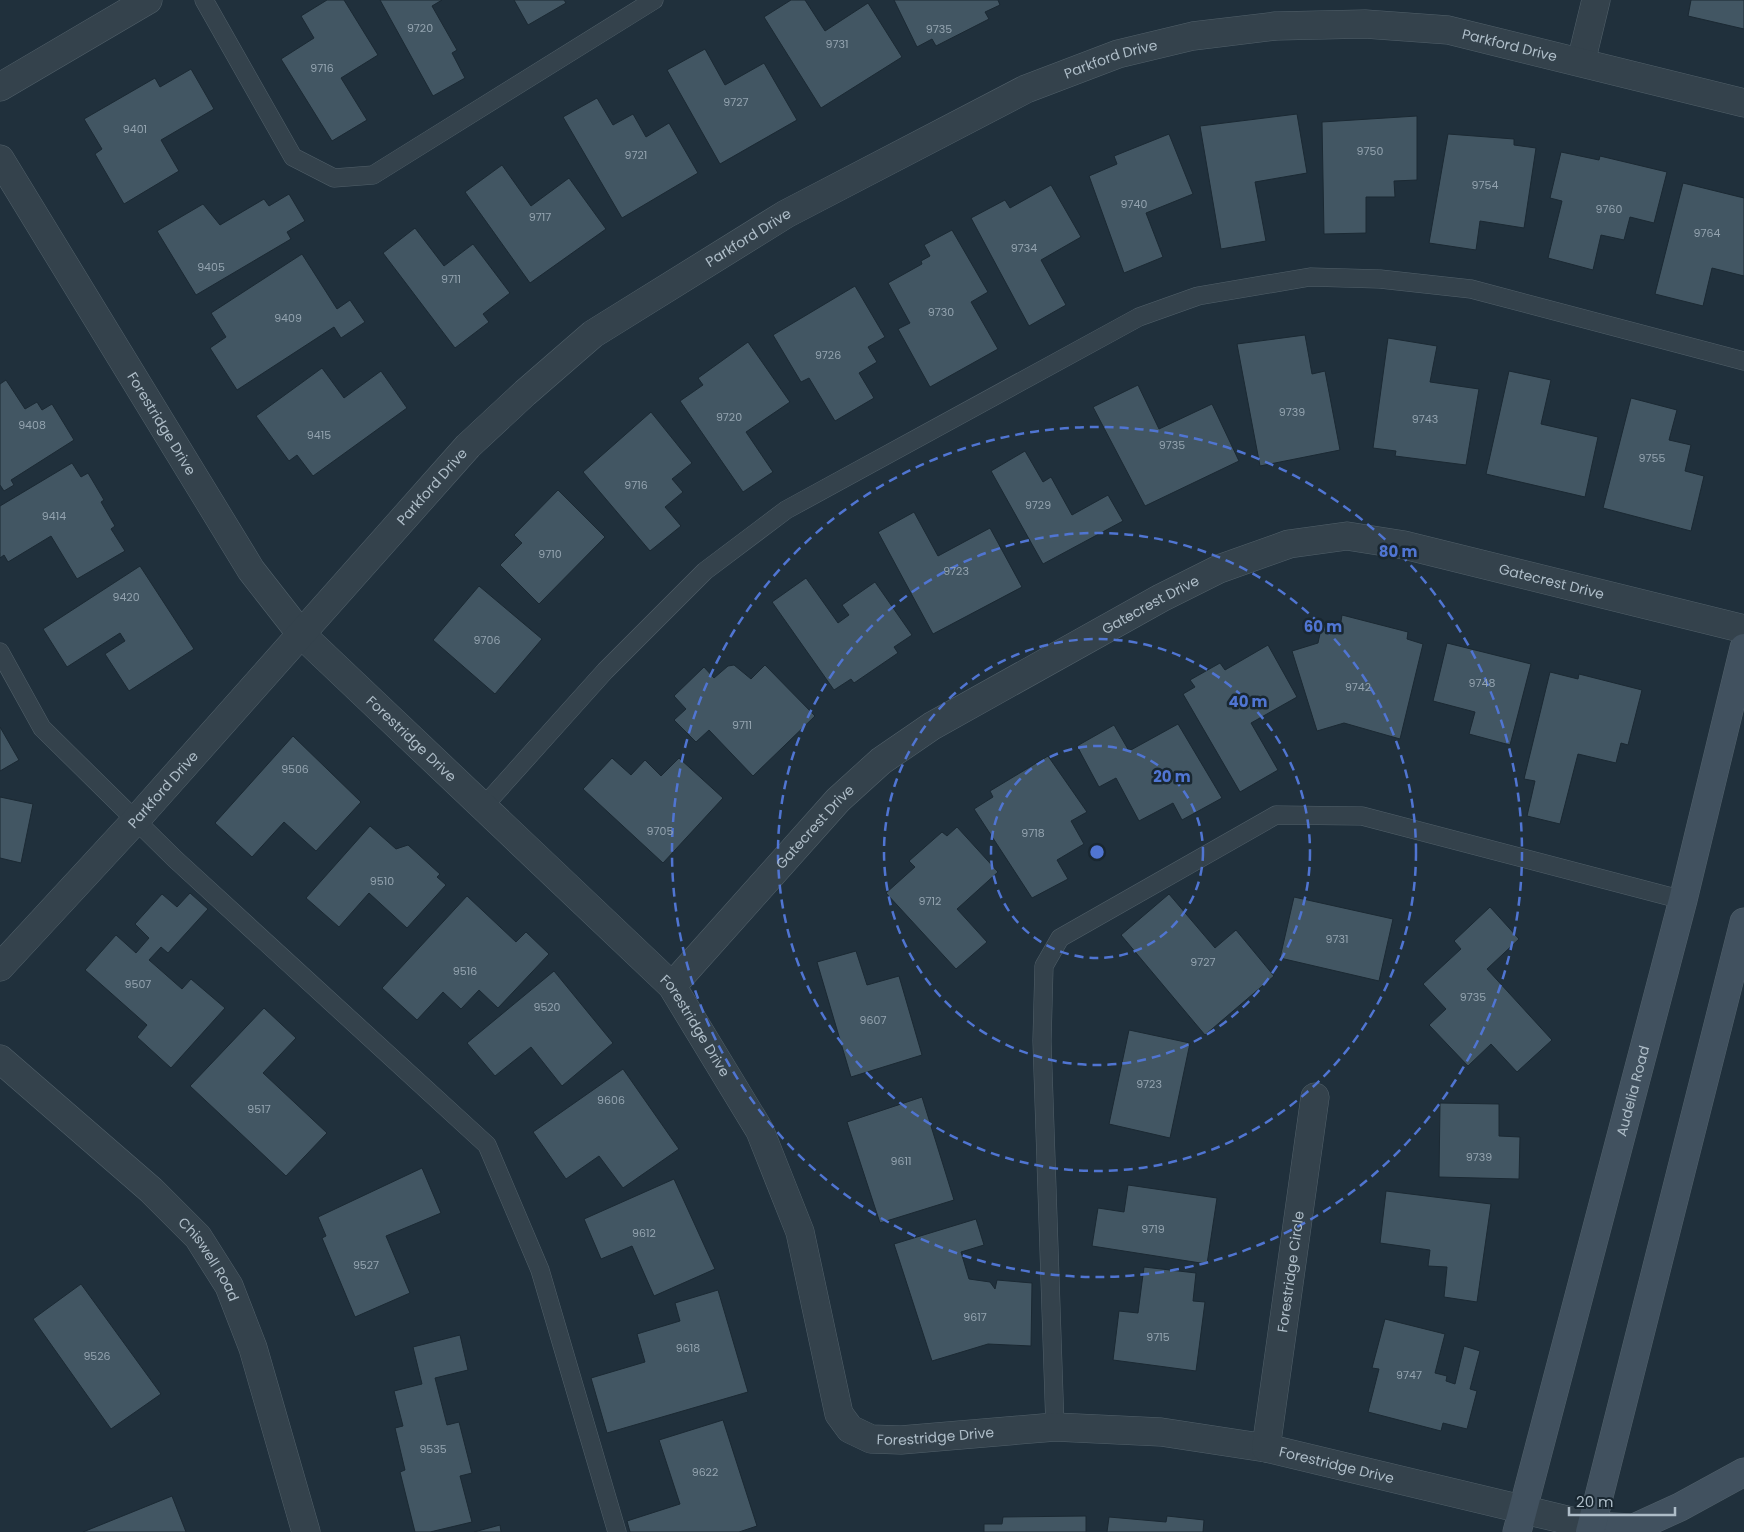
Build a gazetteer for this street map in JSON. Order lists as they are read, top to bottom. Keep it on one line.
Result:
{"streets":{"main road":["Audelia Road"],"street":["Parkford Drive","Forestridge Drive","Gatecrest Drive","Chiswell Road","Forestridge Circle"]},"crossings":[["Parkford Drive","Forestridge Drive"],["Forestridge Drive","Gatecrest Drive"],["Forestridge Drive","Audelia Road"],["Forestridge Drive","Forestridge Circle"]],"house_numbers":["9720","9735","9731","9716","9727","9401","9750","9721","9754","9740","9760","9717","9764","9734","9405","9711","9730","9409","9726","9739","9720","9743","9408","9415","9735","9755","9716","9729","9414","9710","9723","9420","9706","9748","9742","9711","9506","9705","9718","9510","9712","9731","9727","9516","9507","9735","9520","9607","9723","9606","9517","9739","9611","9719","9612","9527","9617","9715","9618","9526","9747","9535","9622"],"scale_bar":"20 m","rings":["80 m","60 m","40 m","20 m"]}
